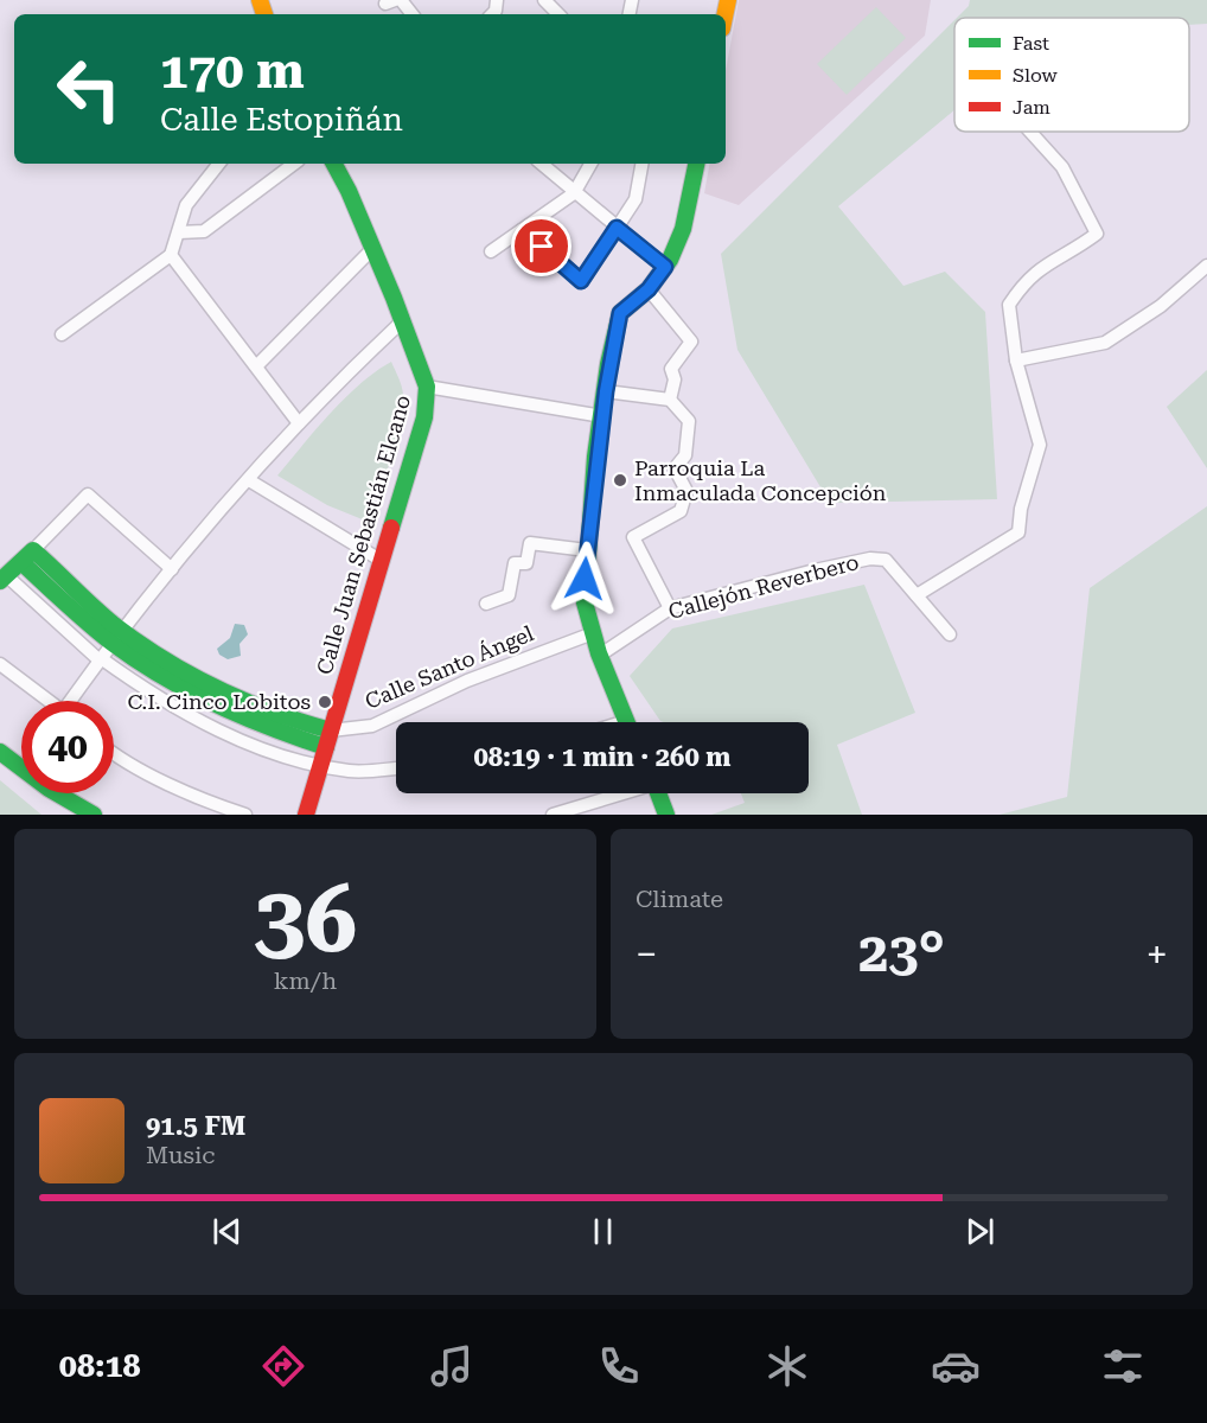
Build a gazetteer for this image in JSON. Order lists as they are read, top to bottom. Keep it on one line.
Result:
{"streets":{"street":["Calle Juan Sebastián Elcano","Callejón Reverbero","Calle Santo Ángel"]},"crossings":[["Calle Juan Sebastián Elcano","Calle Santo Ángel"]],"places":["Parroquia La Inmaculada Concepción","C.I. Cinco Lobitos"],"legend":["Fast","Slow","Jam"],"page":{"turn":["170 m","Calle Estopiñán"],"limit":"40","trip":"08:19 · 1 min · 260 m","tile":[["36","km/h"],"Climate"],"heat":["−","23°","+"],"song":["91.5 FM","Music"],"tabs":"08:18"}}
